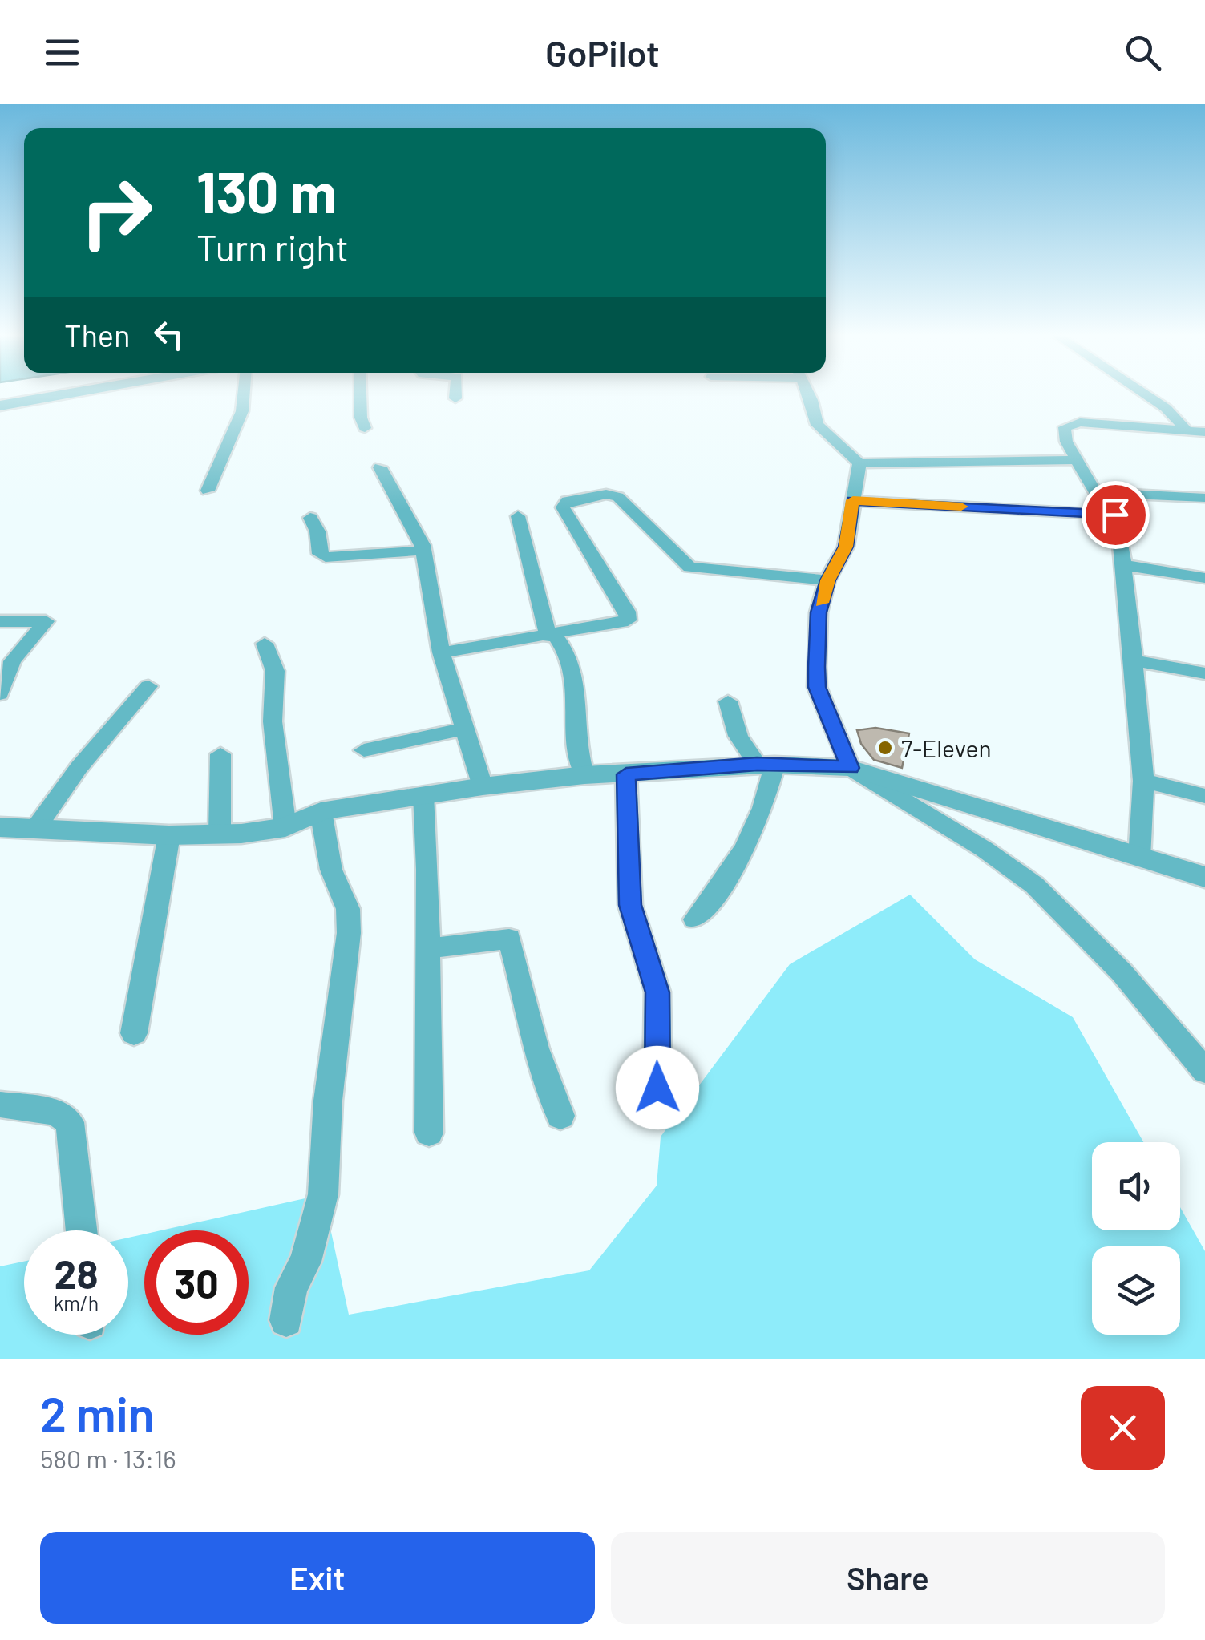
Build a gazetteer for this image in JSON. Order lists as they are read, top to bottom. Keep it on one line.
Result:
{"places":["7-Eleven"],"page":{"header":"GoPilot","turn":["130 m","Turn right"],"then":"Then","speed":"28 km/h","limit":"30","heading":["2 min","580 m · 13:16"],"buttons":["Exit","Share"]}}
